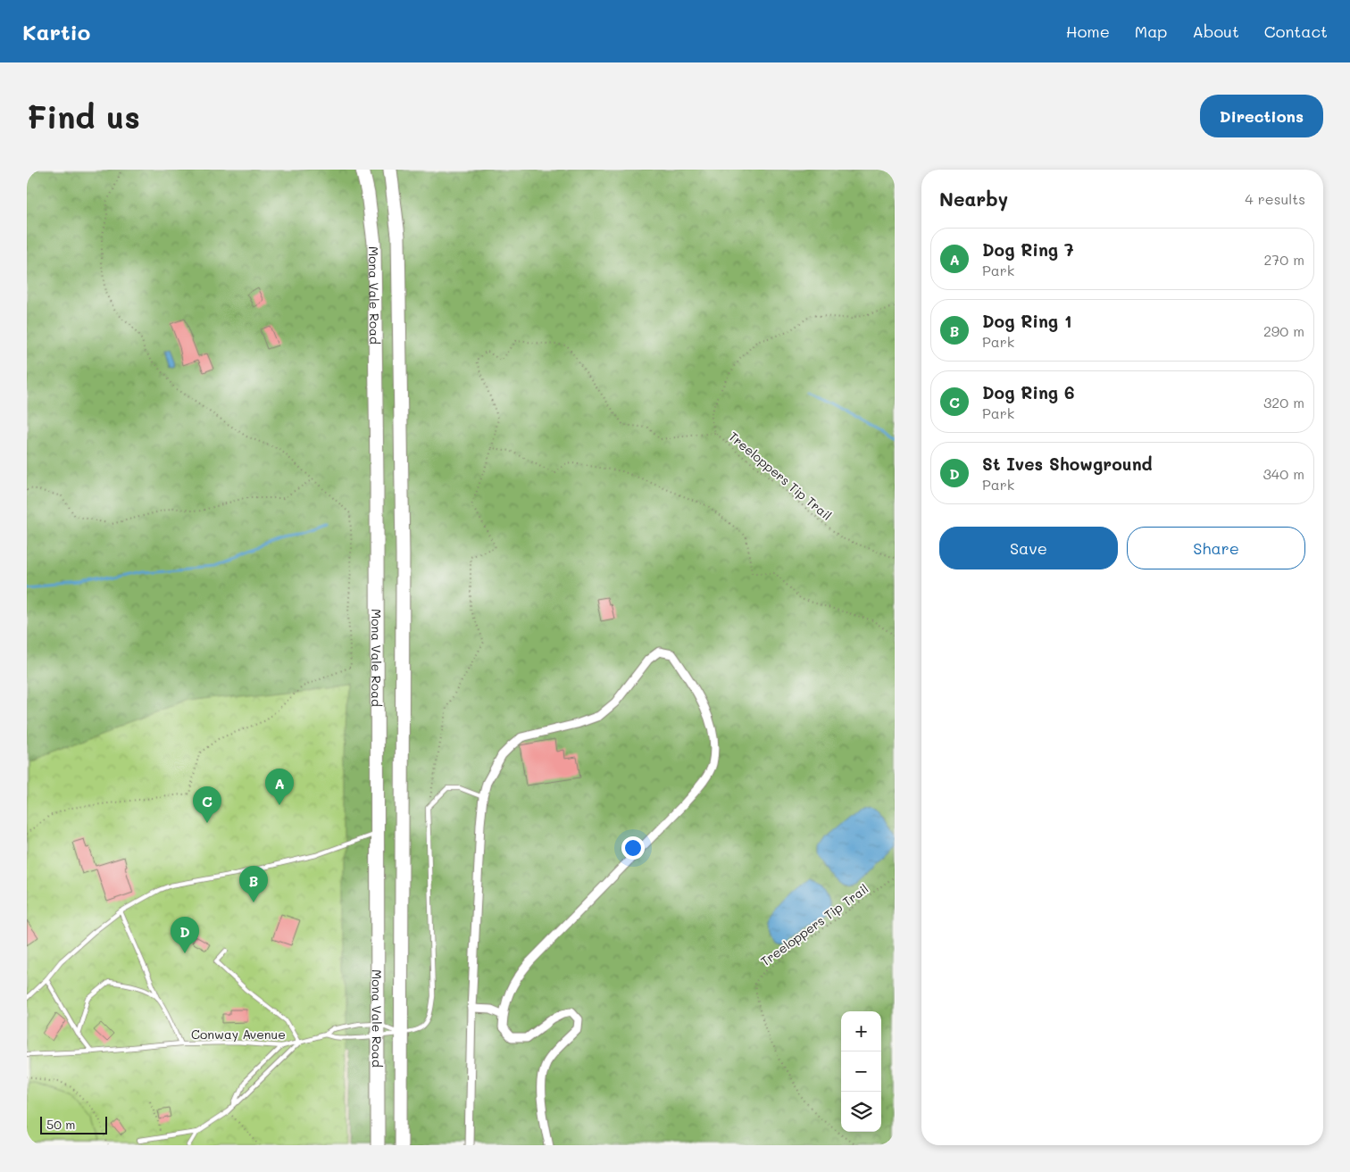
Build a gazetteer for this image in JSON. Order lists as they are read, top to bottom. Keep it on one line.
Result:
{"streets":{"highway":["Mona Vale Road"],"lane":["Conway Avenue"],"path":["Treeloppers Tip Trail"]},"scale_bar":"50 m","page":{"header":"Kartio","nav":["Home","Map","About","Contact"],"buttons":["Directions",["Save","Share"]],"title":"Find us","heading":["Nearby","4 results"],"list":[{"mark":"A","name":"Dog Ring 7","note":"Park","value":"270 m"},{"mark":"B","name":"Dog Ring 1","note":"Park","value":"290 m"},{"mark":"C","name":"Dog Ring 6","note":"Park","value":"320 m"},{"mark":"D","name":"St Ives Showground","note":"Park","value":"340 m"}],"pins":["A","C","B","D"],"map_buttons":["+","−"],"scale":"50 m"}}
